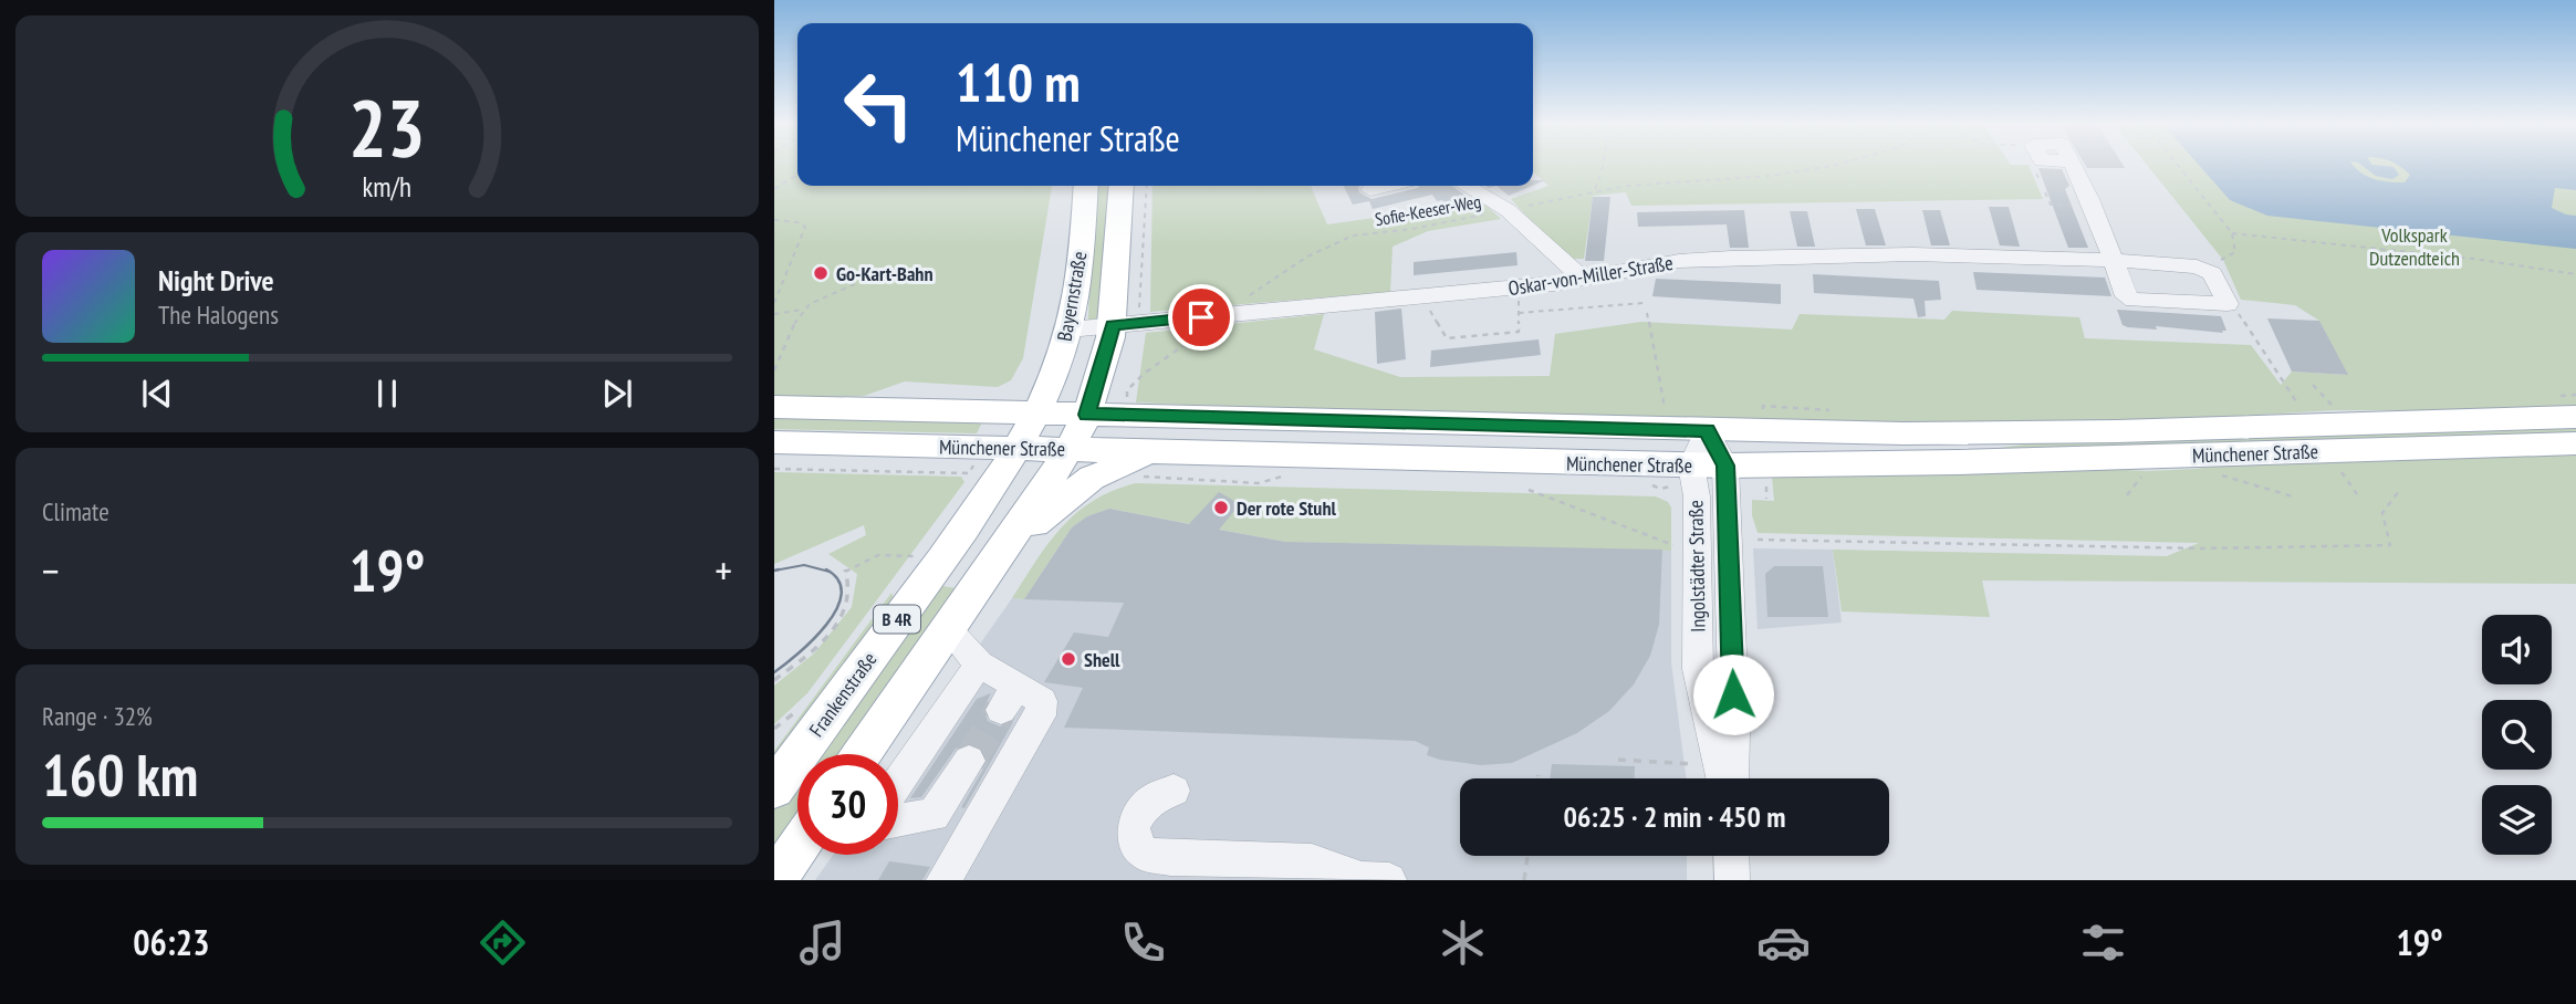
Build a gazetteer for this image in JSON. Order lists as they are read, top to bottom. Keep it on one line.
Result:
{"streets":{"main road":["Bayernstraße","Münchener Straße","B 4R","Frankenstraße"],"street":["Oskar-von-Miller-Straße","Ingolstädter Straße"],"path":["Sofie-Keeser-Weg"]},"crossings":[["Oskar-von-Miller-Straße","Bayernstraße"],["Bayernstraße","Münchener Straße"],["Bayernstraße","B 4R"],["Bayernstraße","Frankenstraße"],["Münchener Straße","Ingolstädter Straße"],["Münchener Straße","B 4R"],["Münchener Straße","Frankenstraße"]],"parks":["Volkspark Dutzendteich"],"places":["Go-Kart-Bahn","Der rote Stuhl","Shell"],"page":{"turn":["110 m","Münchener Straße"],"song":["Night Drive","The Halogens"],"tile":["Climate",["Range · 32%","160 km"]],"heat":["−","19°","+"],"limit":"30","trip":"06:25 · 2 min · 450 m","tabs":["06:23","19°"],"gauge":["23","km/h"]}}
